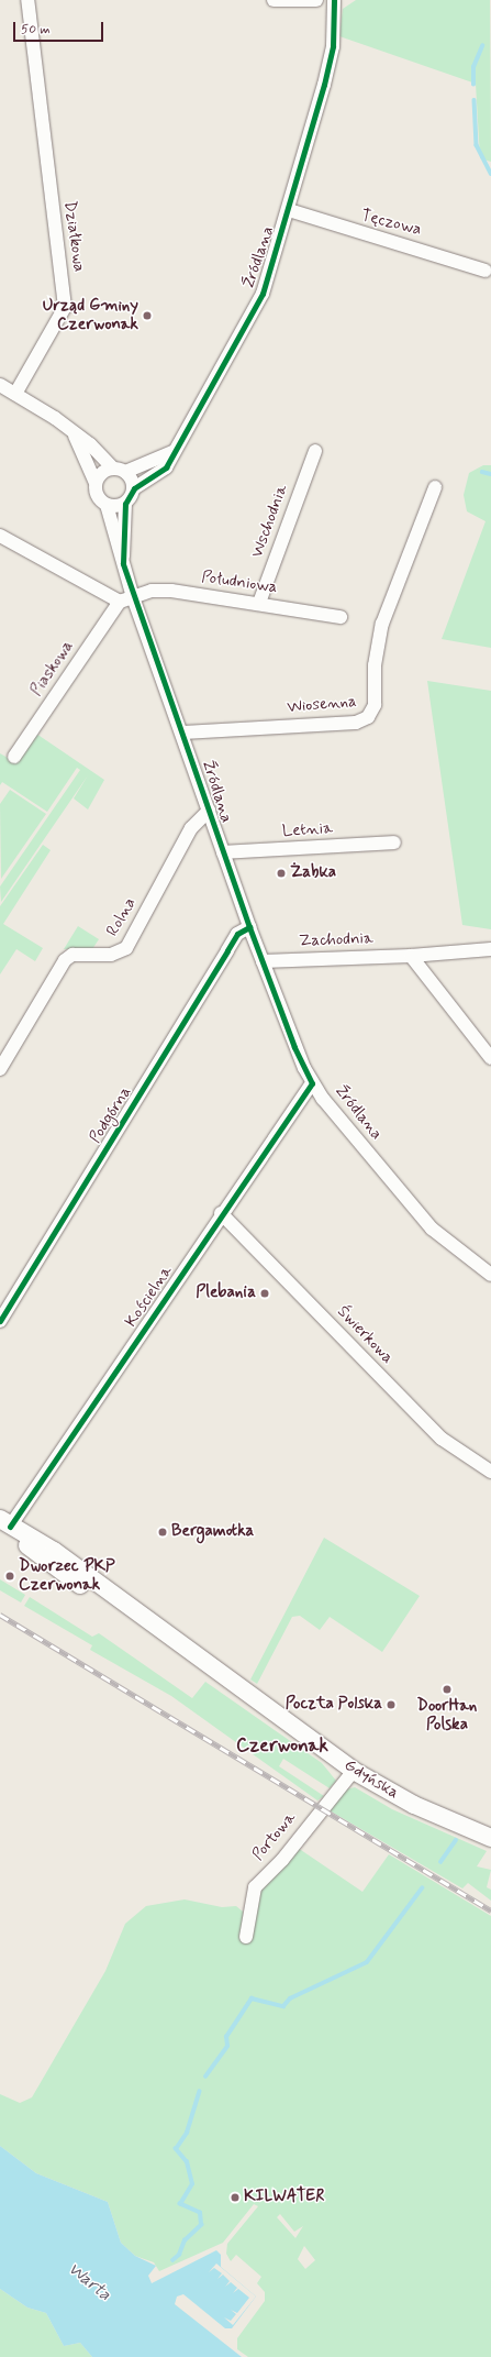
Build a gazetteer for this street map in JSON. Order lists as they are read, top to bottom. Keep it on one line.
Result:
{"streets":{"main road":["Gdyńska"],"street":["Tęczowa","Działkowa","Źródlana","Wschodnia","Południowa","Piaskowa","Wiosenna","Letnia","Rolna","Zachodnia","Podgórna","Kościelna","Świerkowa","Portowa"]},"crossings":[["Tęczowa","Źródlana"],["Źródlana","Południowa"],["Źródlana","Piaskowa"],["Źródlana","Wiosenna"],["Źródlana","Letnia"],["Źródlana","Rolna"],["Źródlana","Zachodnia"],["Źródlana","Podgórna"],["Źródlana","Kościelna"],["Wschodnia","Południowa"],["Południowa","Piaskowa"],["Kościelna","Świerkowa"],["Kościelna","Gdyńska"],["Gdyńska","Portowa"]],"districts":["Czerwonak"],"water":["Warta"],"places":["Urząd Gminy Czerwonak","Żabka","Plebania","Bergamotka","Dworzec PKP Czerwonak","DoorHan Polska","Poczta Polska","KILWATER"],"scale_bar":"50 m"}
